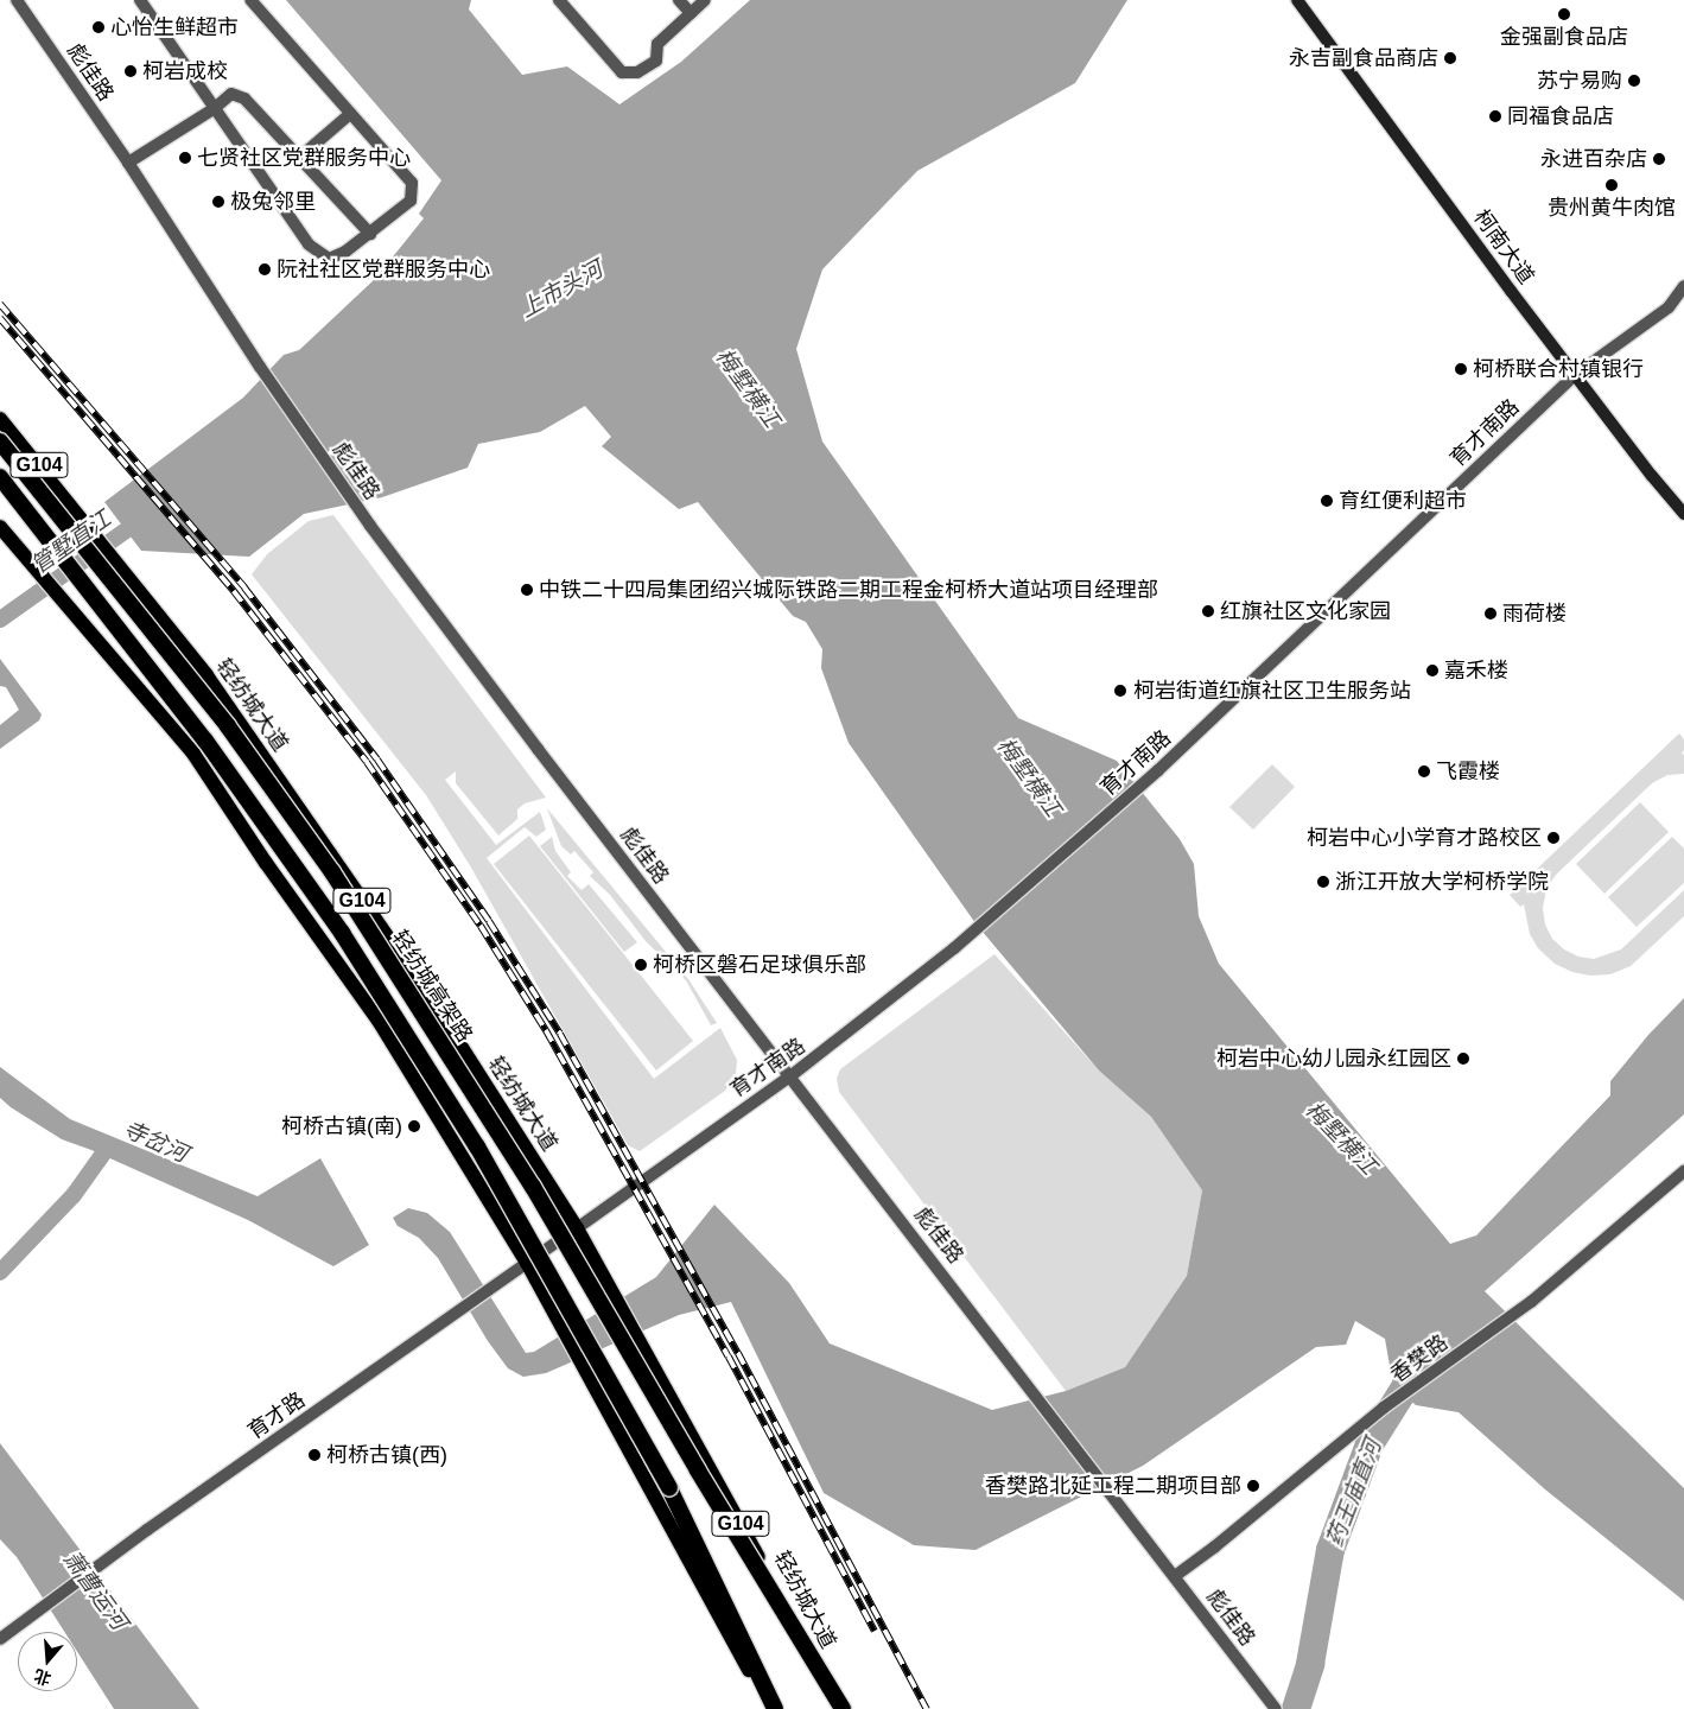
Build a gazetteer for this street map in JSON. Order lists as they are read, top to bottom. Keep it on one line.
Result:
{"streets":{"highway":["轻纺城高架路"],"main road":["柯南大道","G104","轻纺城大道"],"street":["彪佳路","育才南路","香樊路","育才路"]},"crossings":[["彪佳路","育才南路"],["彪佳路","香樊路"],["柯南大道","育才南路"],["育才南路","轻纺城大道"],["育才南路","育才路"],["G104","育才路"],["轻纺城大道","轻纺城高架路"],["轻纺城大道","育才路"]],"water":["上市头河","梅墅横江","管墅直江","寺岔河","药王庙直河","萧曹运河"],"places":["金强副食品店","心怡生鲜超市","永吉副食品商店","柯岩成校","苏宁易购","同福食品店","七贤社区党群服务中心","永进百杂店","贵州黄牛肉馆","极兔邻里","阮社社区党群服务中心","柯桥联合村镇银行","育红便利超市","中铁二十四局集团绍兴城际铁路二期工程金柯桥大道站项目经理部","红旗社区文化家园","雨荷楼","嘉禾楼","柯岩街道红旗社区卫生服务站","飞霞楼","柯岩中心小学育才路校区","浙江开放大学柯桥学院","柯桥区磐石足球俱乐部","柯岩中心幼儿园永红园区","柯桥古镇(南)","柯桥古镇(西)","香樊路北延工程二期项目部"],"north":"bottom"}
